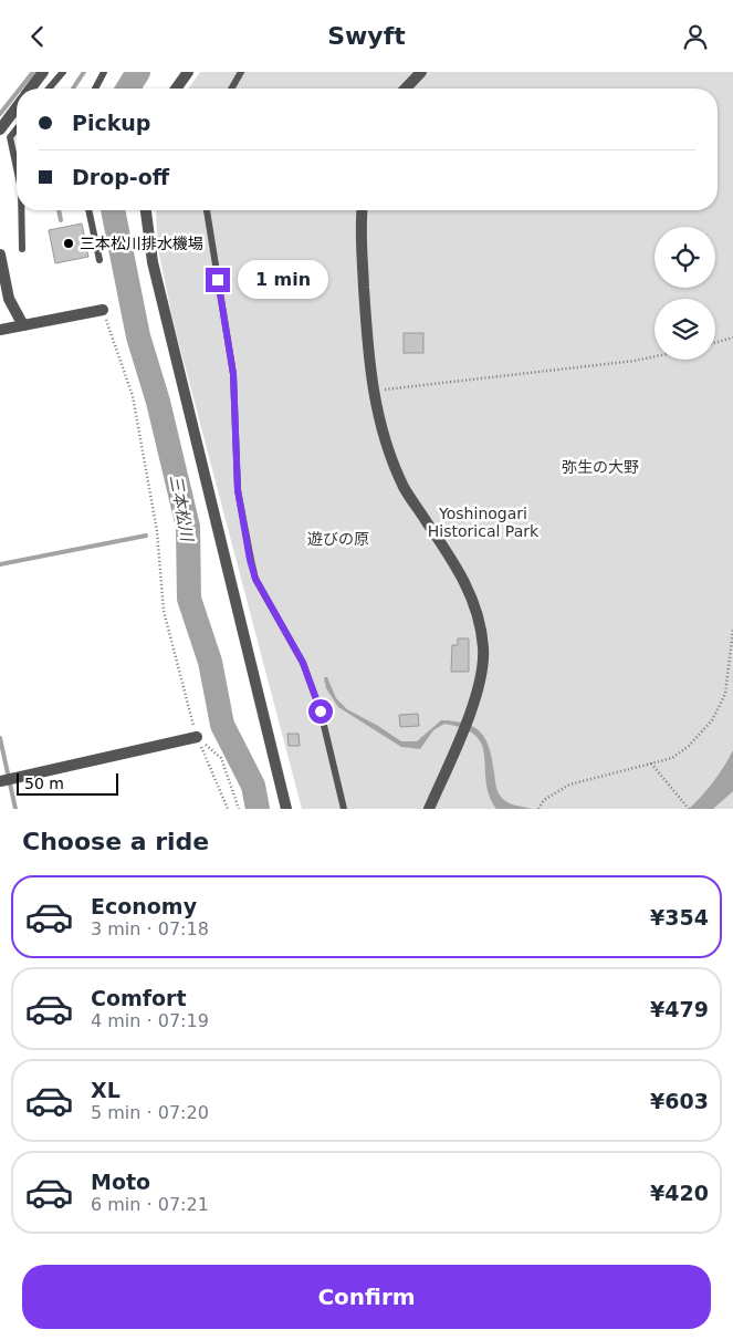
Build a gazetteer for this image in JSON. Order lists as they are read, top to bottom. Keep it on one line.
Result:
{"water":["三本松川"],"parks":["弥生の大野","Yoshinogari Historical Park","遊びの原"],"places":["三本松川排水機場"],"scale_bar":"50 m","page":{"header":"Swyft","banner":["Pickup","Drop-off"],"bubble":"1 min","scale":"50 m","heading":"Choose a ride","list":[{"name":"Economy","note":"3 min · 07:18","value":"¥354"},{"name":"Comfort","note":"4 min · 07:19","value":"¥479"},{"name":"XL","note":"5 min · 07:20","value":"¥603"},{"name":"Moto","note":"6 min · 07:21","value":"¥420"}],"buttons":"Confirm"}}
